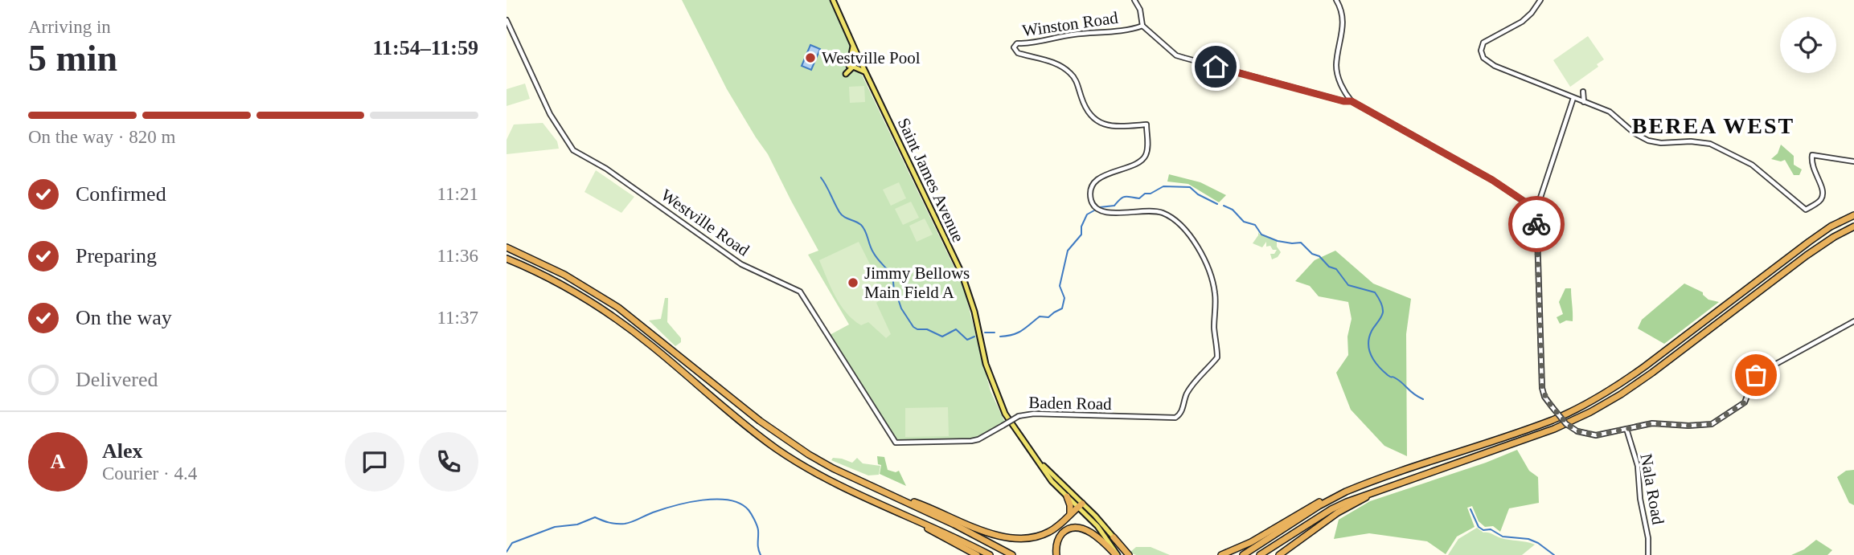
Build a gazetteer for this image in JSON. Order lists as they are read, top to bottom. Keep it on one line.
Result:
{"streets":{"main road":["Saint James Avenue"],"street":["Winston Road","Westville Road","Baden Road","Nala Road"]},"crossings":[["Winston Road","Baden Road"],["Westville Road","Baden Road"]],"districts":["BEREA WEST"],"places":["Westville Pool","Jimmy Bellows Main Field A"],"page":{"heading":["5 min","Arriving in","11:54–11:59"],"panel":["Alex","Courier · 4.4"],"bar":"On the way · 820 m","list":[["Confirmed","11:21"],["Preparing","11:36"],["On the way","11:37"],"Delivered"],"round":"A"}}
